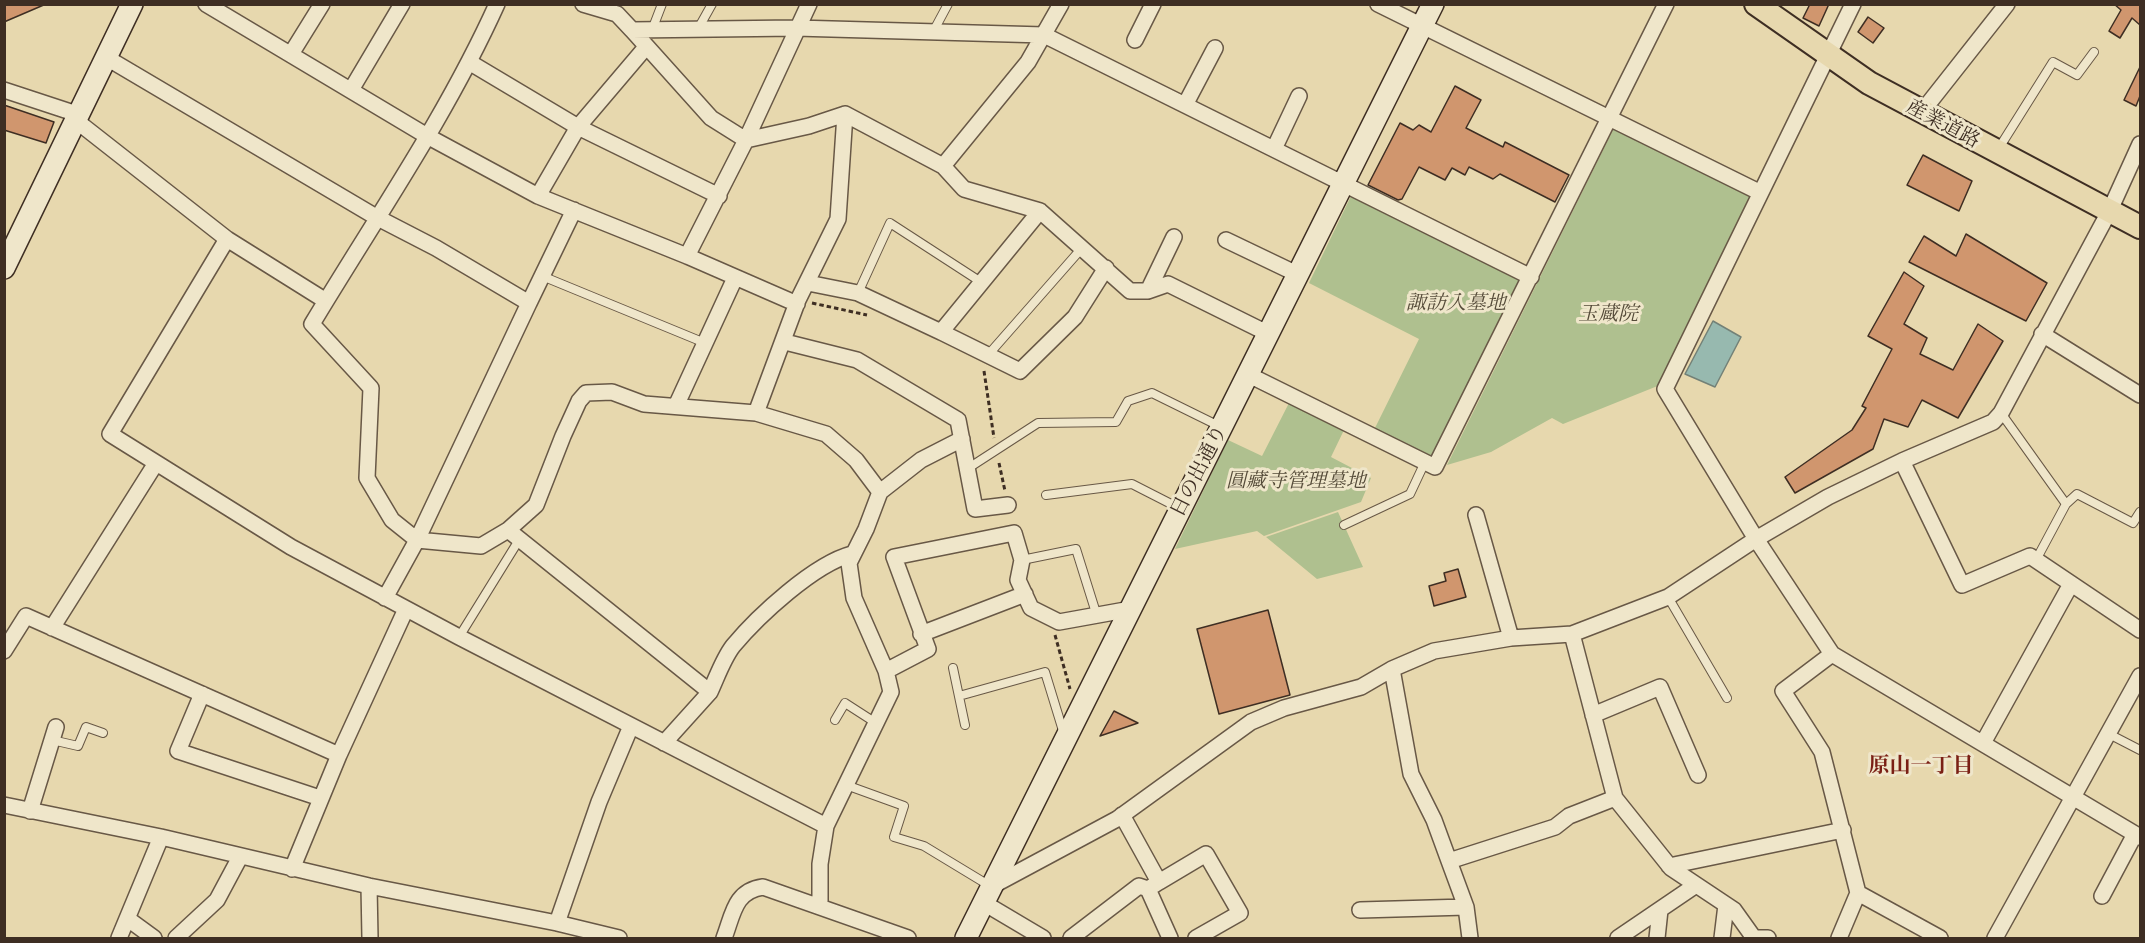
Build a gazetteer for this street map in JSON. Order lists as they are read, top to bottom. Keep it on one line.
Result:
{"streets":{"main road":["産業道路"],"street":["日の出通り"]},"districts":["原山一丁目"],"parks":["諏訪入墓地","玉蔵院","圓藏寺管理墓地"]}
